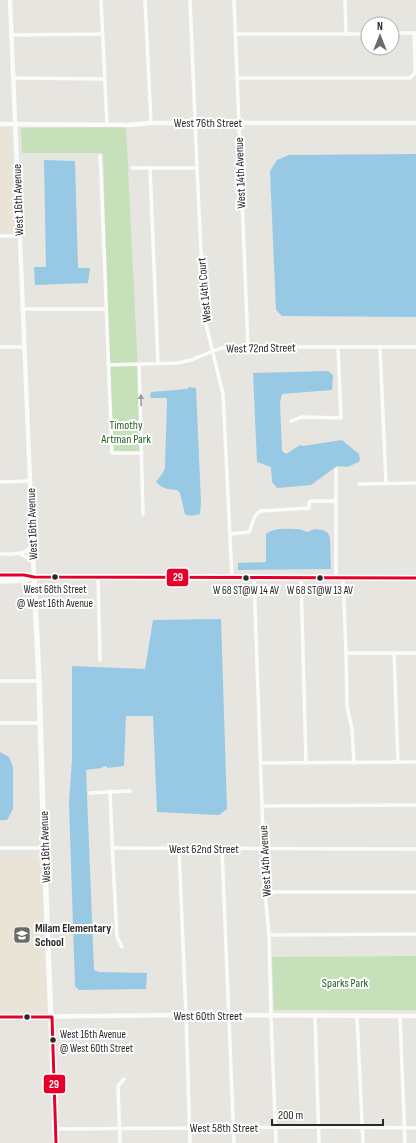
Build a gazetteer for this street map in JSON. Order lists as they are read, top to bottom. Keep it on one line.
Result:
{"streets":{"main road":["West 16th Avenue"],"street":["West 76th Street","West 14th Avenue","West 14th Court","West 72nd Street","West 62nd Street","West 60th Street","West 58th Street"]},"crossings":[["West 76th Street","West 14th Avenue"],["West 76th Street","West 16th Avenue"],["West 76th Street","West 14th Court"],["West 14th Avenue","West 72nd Street"],["West 14th Avenue","West 62nd Street"],["West 14th Avenue","West 60th Street"],["West 14th Avenue","West 58th Street"],["West 16th Avenue","West 60th Street"],["West 16th Avenue","West 58th Street"],["West 14th Court","West 72nd Street"]],"parks":["Timothy Artman Park","Sparks Park"],"places":{"other":["West 68th Street @ West 16th Avenue","W 68 ST@W 14 AV","W 68 ST@W 13 AV","West 16th Avenue @ West 60th Street"],"school or university":["Milam Elementary School"]},"lines":["transit line 29"],"scale_bar":"200 m","north":"top"}
